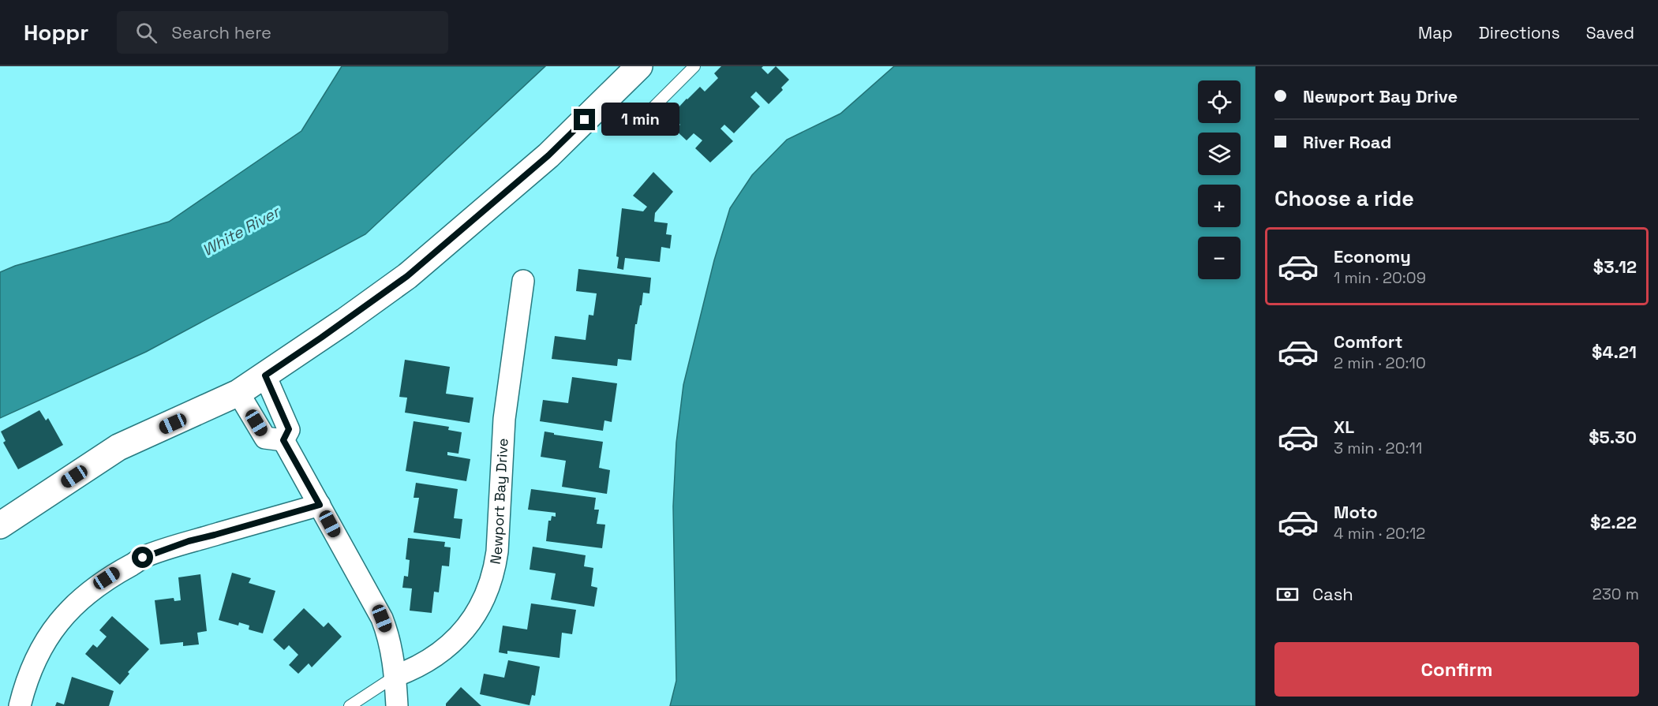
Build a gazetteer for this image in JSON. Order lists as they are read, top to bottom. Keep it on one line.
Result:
{"streets":{"street":["Newport Bay Drive"]},"water":["White River"],"page":{"header":"Hoppr","search":"Search here","nav":["Map","Directions","Saved"],"banner":["Newport Bay Drive","River Road"],"map_buttons":["+","−"],"bubble":"1 min","heading":"Choose a ride","list":[{"name":"Economy","note":"1 min · 20:09","value":"$3.12"},{"name":"Comfort","note":"2 min · 20:10","value":"$4.21"},{"name":"XL","note":"3 min · 20:11","value":"$5.30"},{"name":"Moto","note":"4 min · 20:12","value":"$2.22"}],"pay":["Cash","230 m"],"buttons":"Confirm"}}
